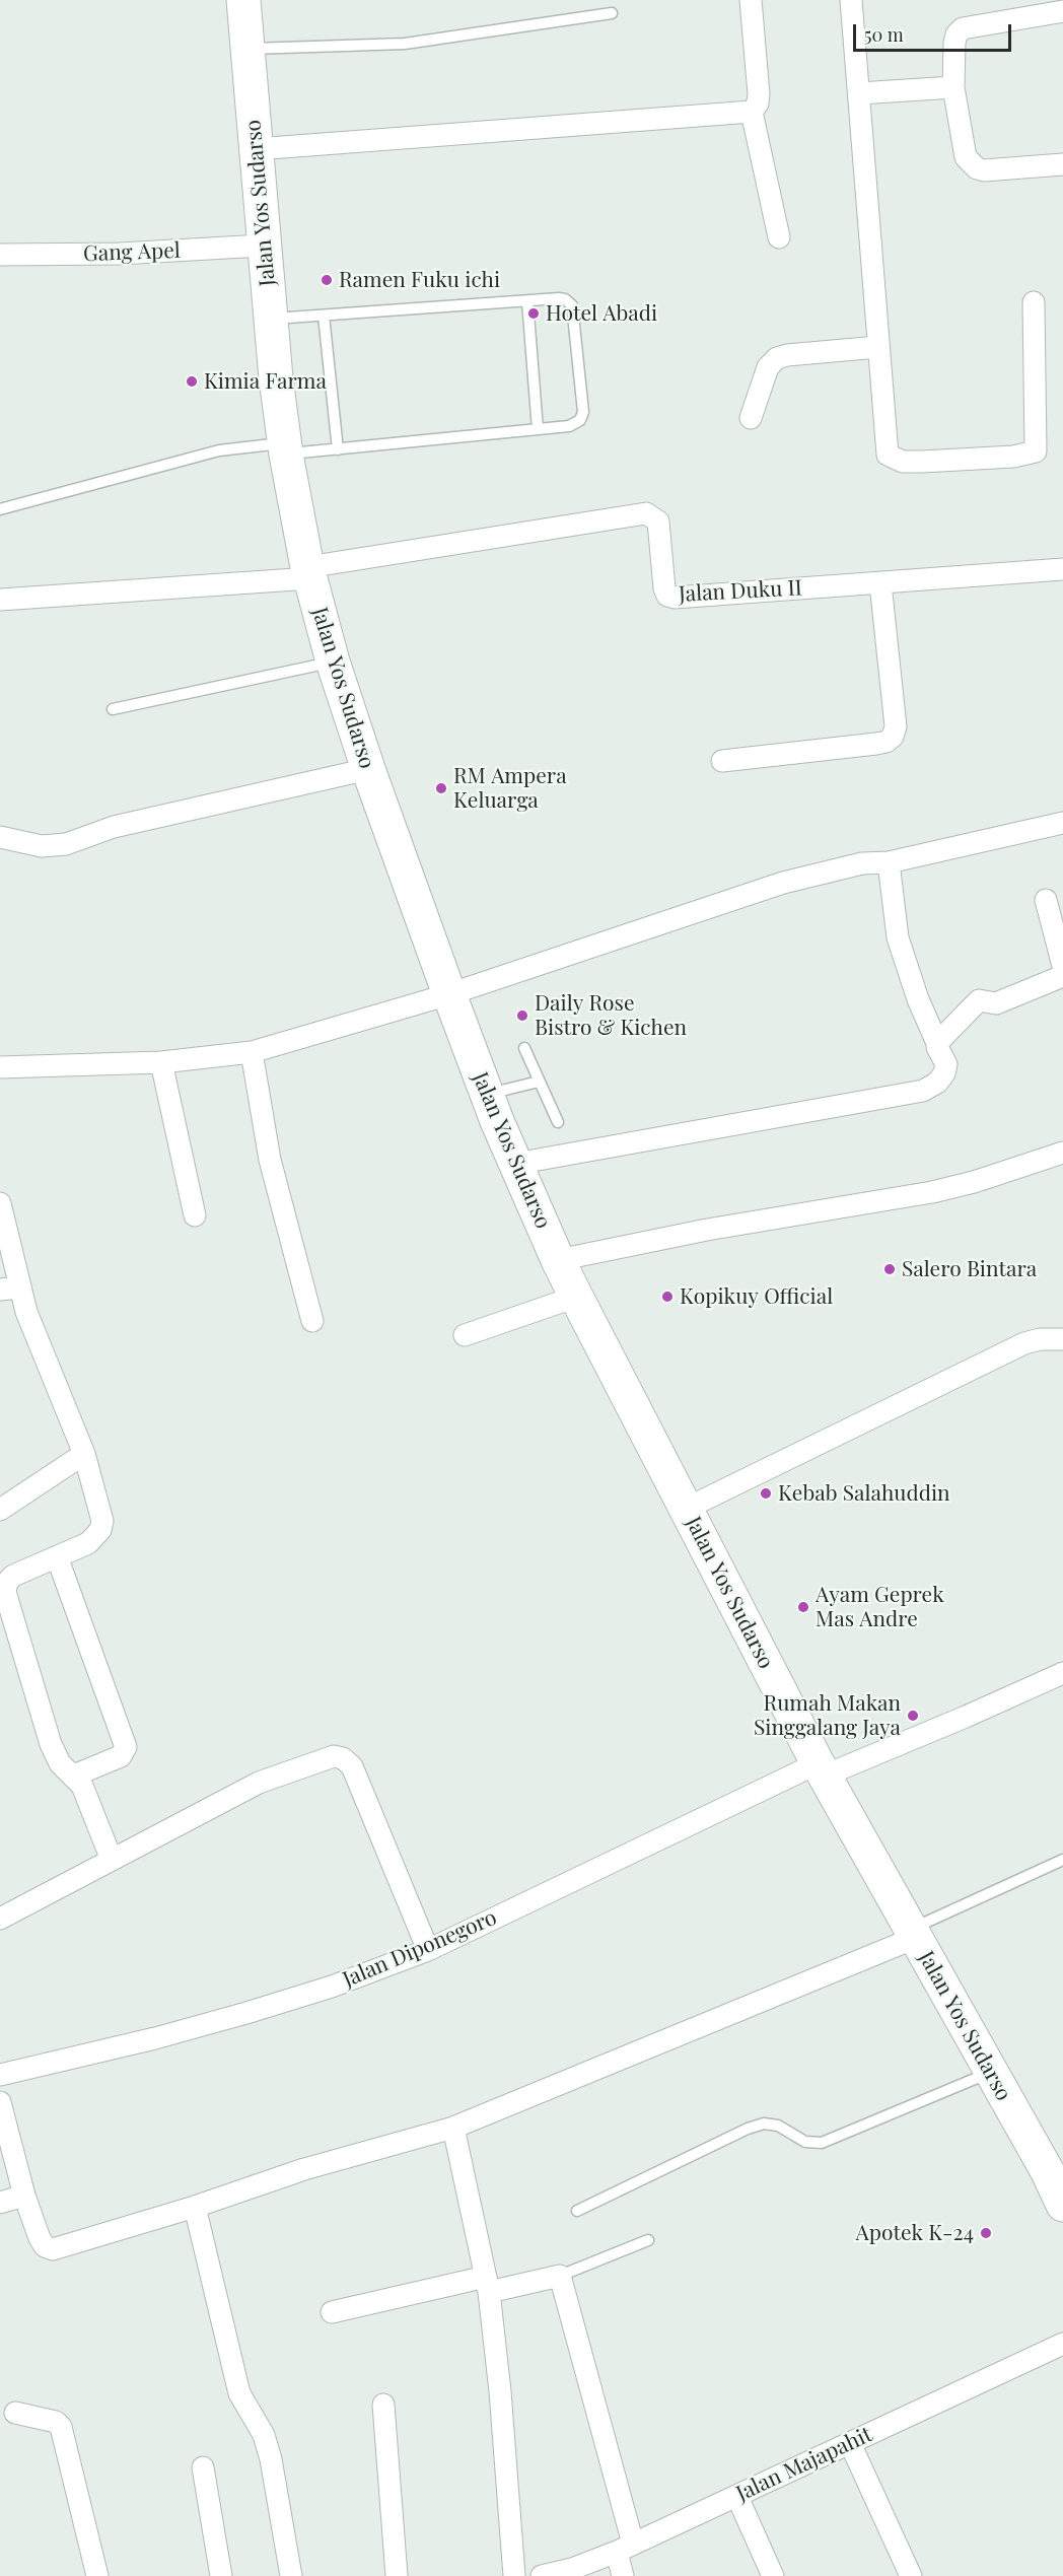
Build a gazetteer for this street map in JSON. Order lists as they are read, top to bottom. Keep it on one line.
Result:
{"streets":{"highway":["Jalan Yos Sudarso"],"street":["Gang Apel","Jalan Duku II","Jalan Diponegoro","Jalan Majapahit"]},"crossings":[["Jalan Yos Sudarso","Gang Apel"],["Jalan Yos Sudarso","Jalan Duku II"],["Jalan Yos Sudarso","Jalan Diponegoro"]],"places":["Ramen Fuku ichi","Hotel Abadi","Kimia Farma","RM Ampera Keluarga","Daily Rose Bistro & Kichen","Salero Bintara","Kopikuy Official","Kebab Salahuddin","Ayam Geprek Mas Andre","Rumah Makan Singgalang Jaya","Apotek K-24"],"scale_bar":"50 m"}
